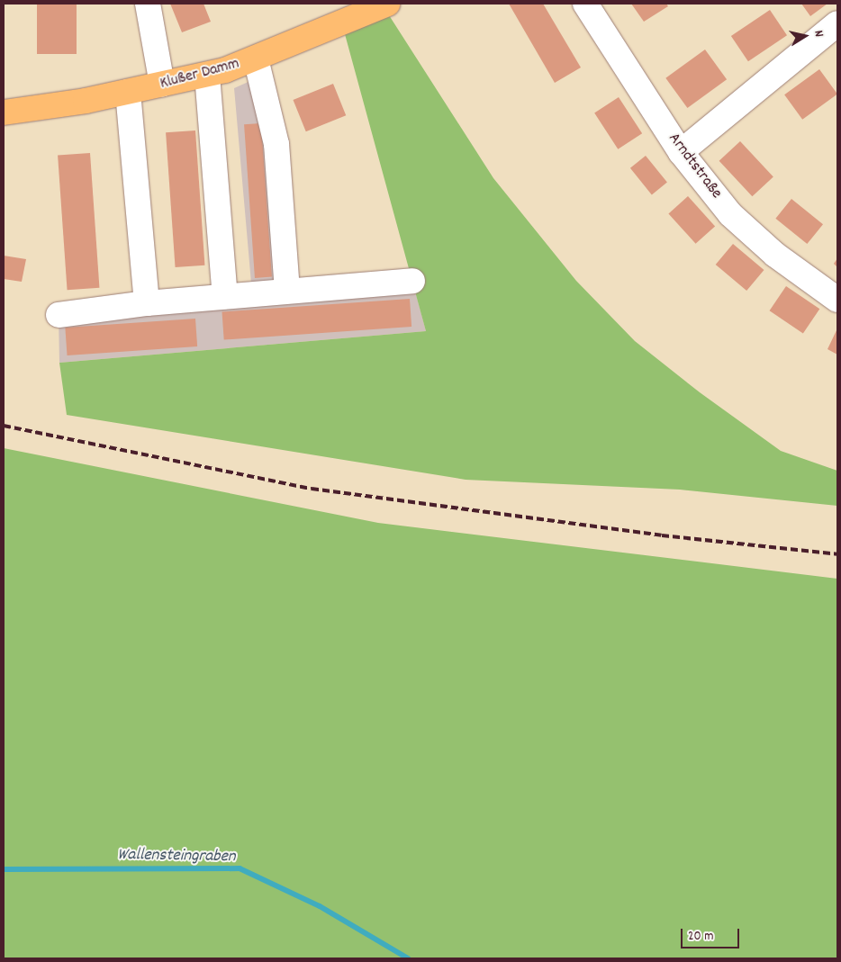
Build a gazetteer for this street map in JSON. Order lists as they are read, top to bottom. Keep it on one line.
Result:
{"streets":{"main road":["Klußer Damm"],"street":["Arndtstraße"]},"water":["Wallensteingraben"],"scale_bar":"20 m","north":"right"}
